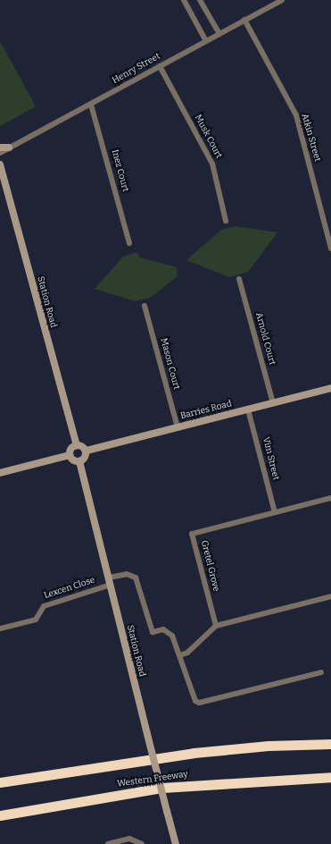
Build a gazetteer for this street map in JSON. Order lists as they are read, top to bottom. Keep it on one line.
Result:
{"streets":{"highway":["Western Freeway"],"street":["Henry Street","Musk Court","Atkin Street","Inez Court","Station Road","Arnold Court","Mason Court","Barries Road","Vim Street","Gretel Grove","Lexcen Close"]},"crossings":[["Henry Street","Musk Court"],["Henry Street","Atkin Street"],["Henry Street","Inez Court"],["Station Road","Barries Road"],["Station Road","Lexcen Close"],["Arnold Court","Barries Road"],["Mason Court","Barries Road"],["Barries Road","Vim Street"],["Vim Street","Gretel Grove"]]}
